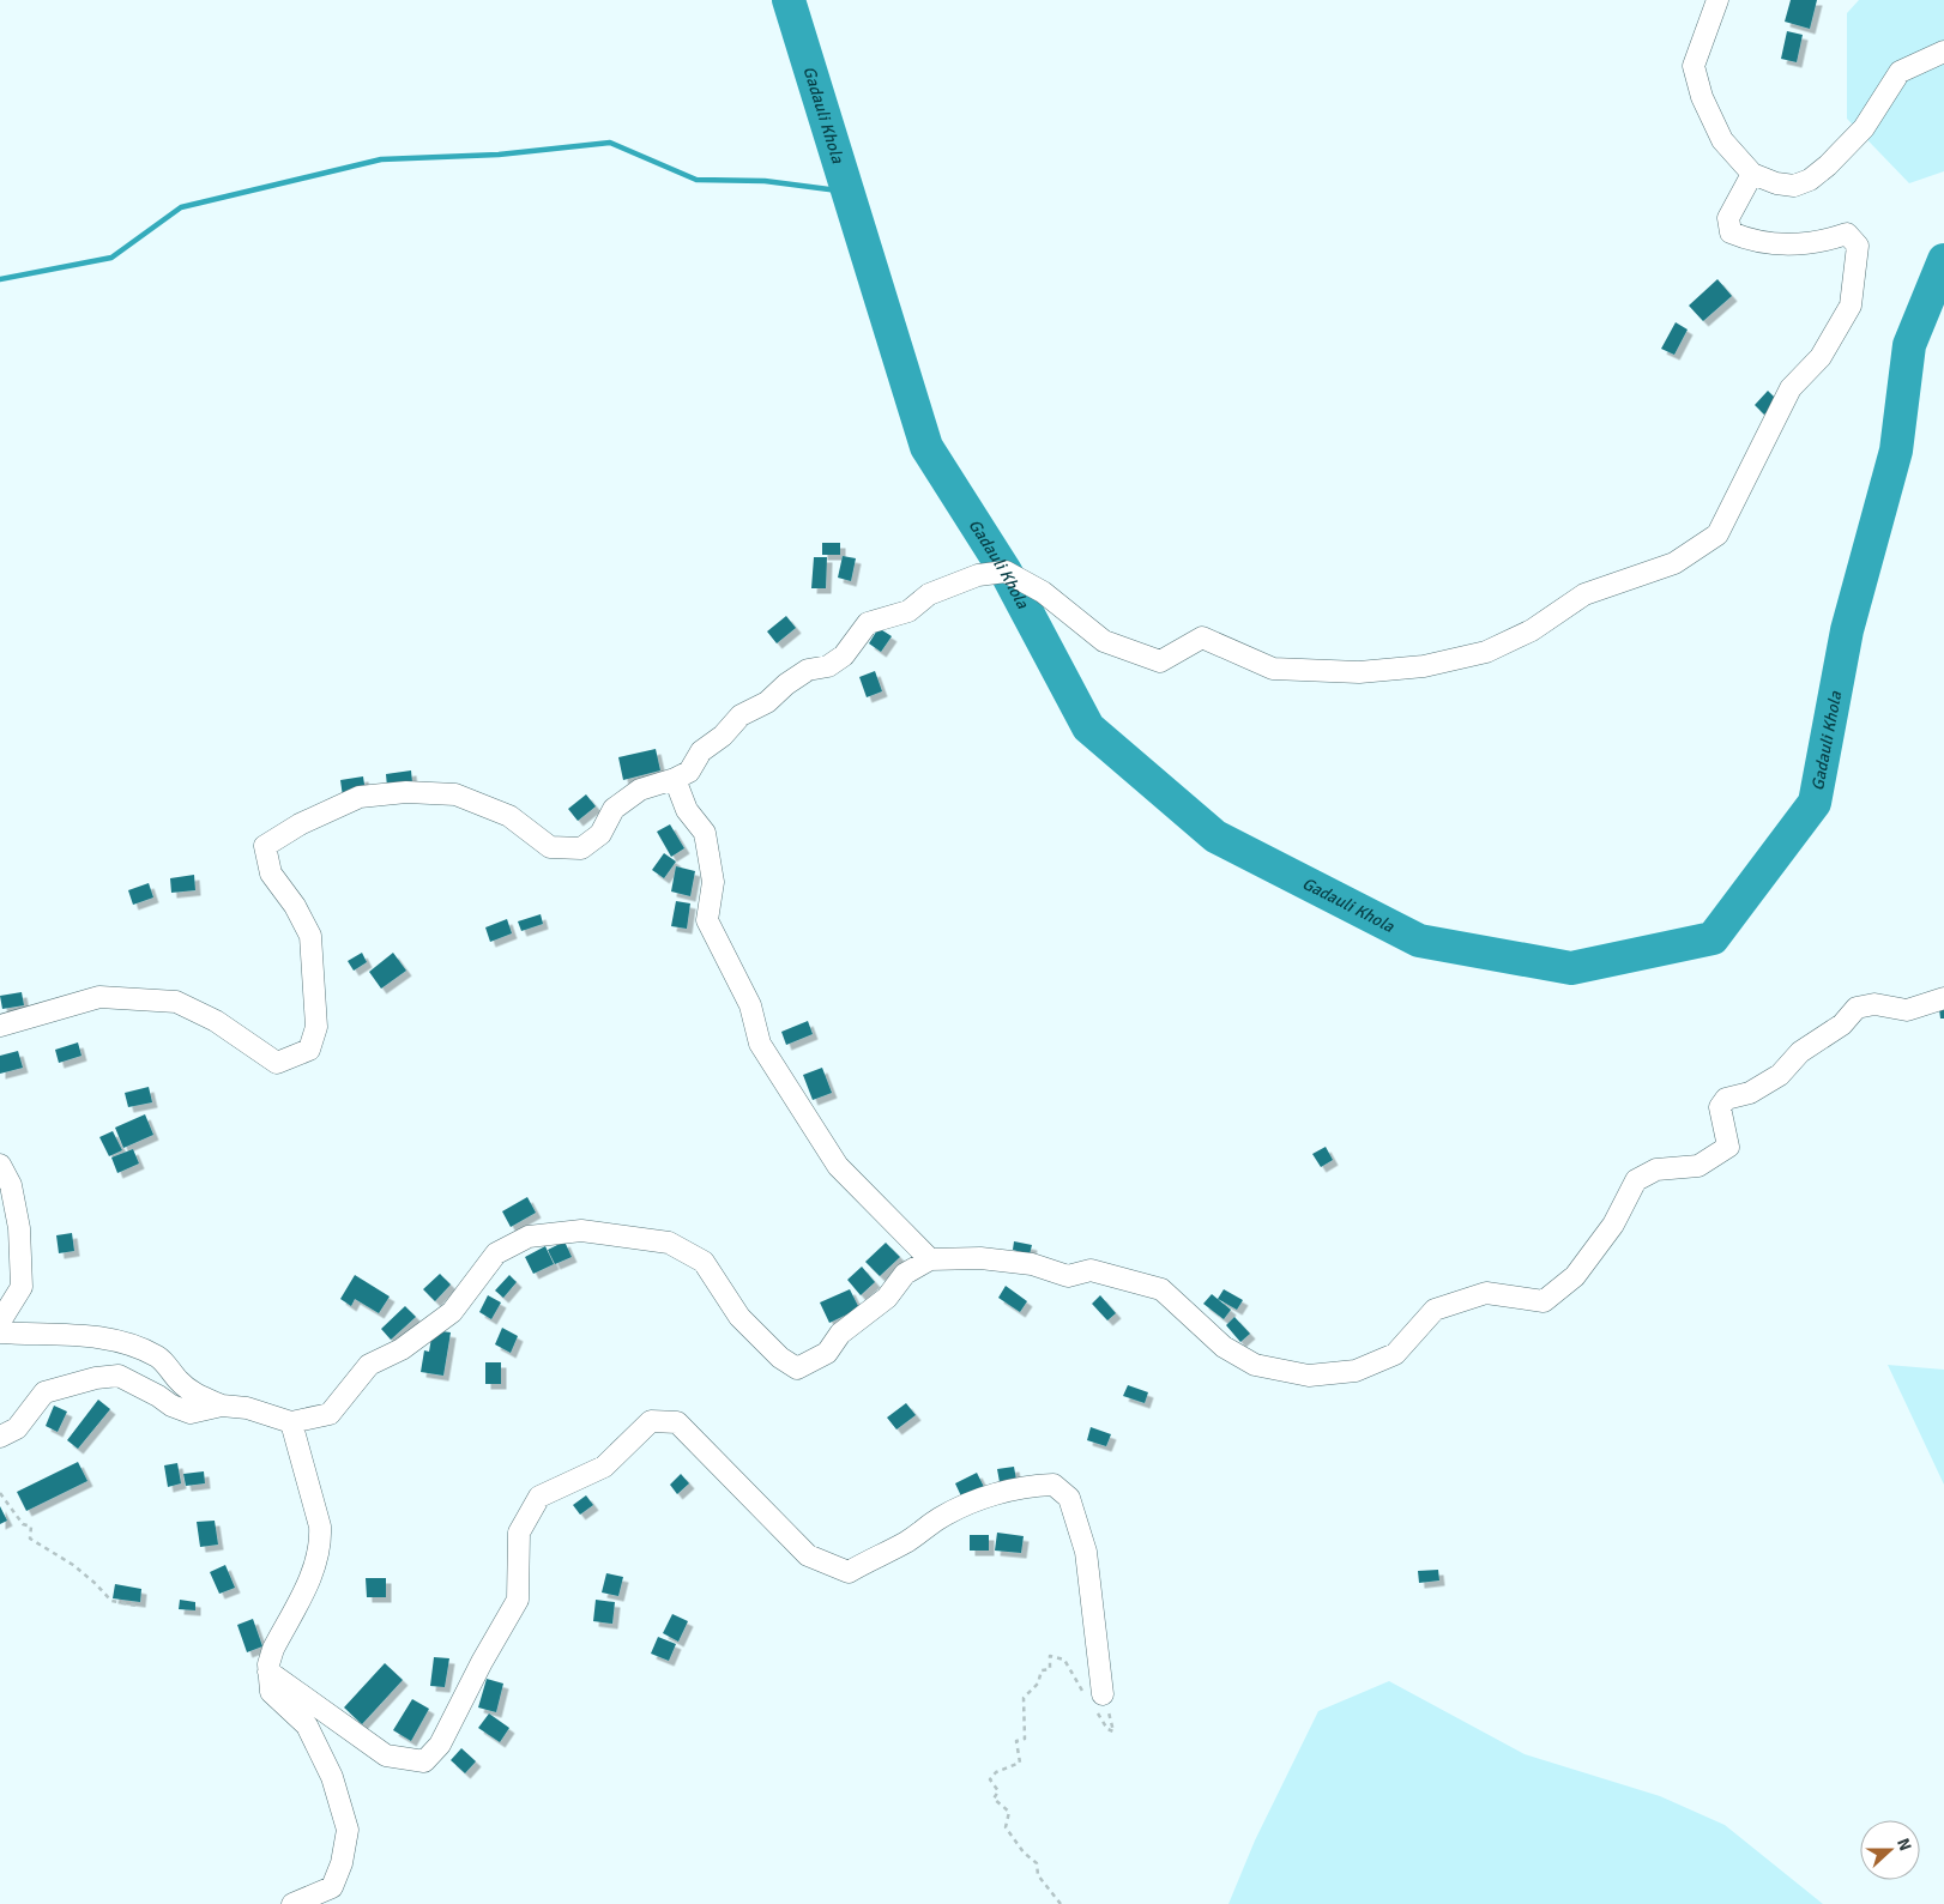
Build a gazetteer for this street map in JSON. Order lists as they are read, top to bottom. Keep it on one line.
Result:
{"water":["Gadauli Khola"],"north":"right"}
